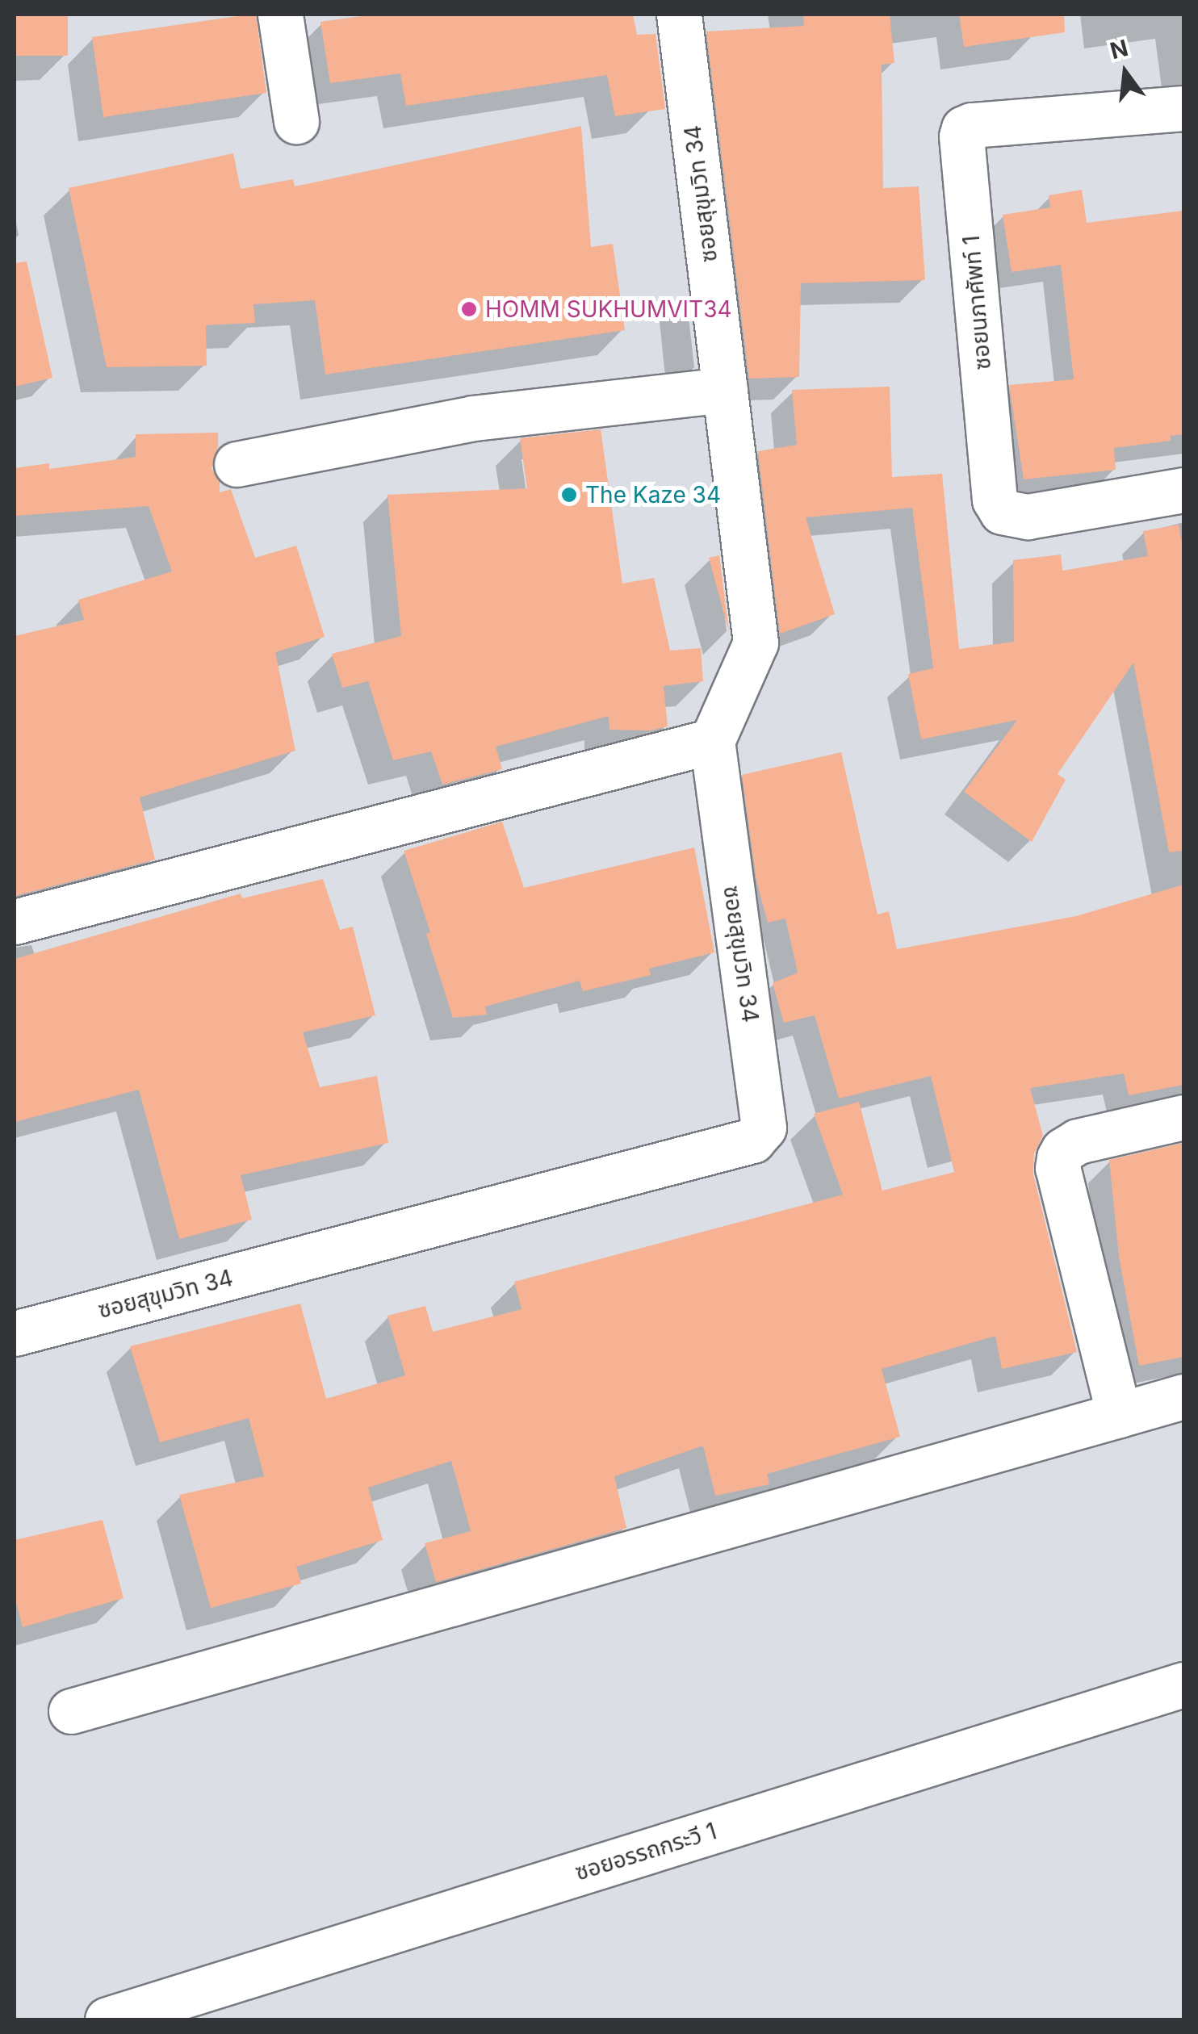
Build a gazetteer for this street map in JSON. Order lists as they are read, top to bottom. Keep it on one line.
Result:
{"streets":{"street":["ซอยสุขุมวิท 34","ซอยนภาศัพท์ 1","ซอยอรรถกระวี 1"]},"places":["HOMM SUKHUMVIT34","The Kaze 34"],"north":"top"}
